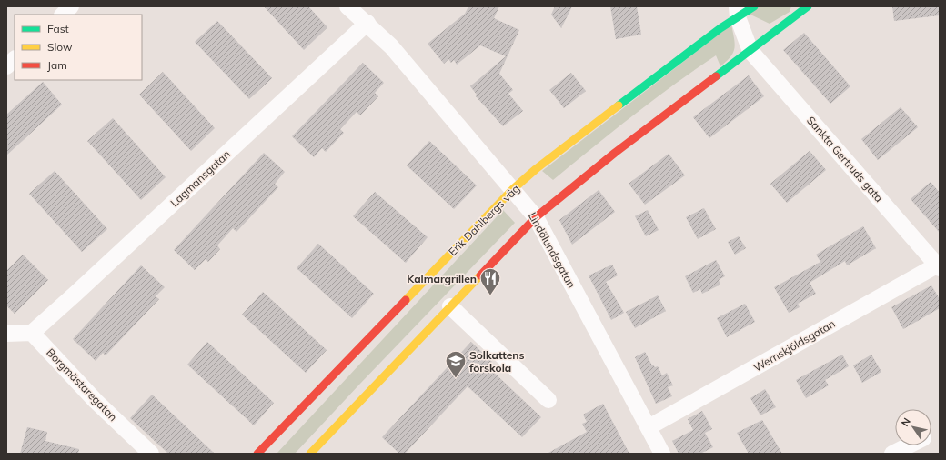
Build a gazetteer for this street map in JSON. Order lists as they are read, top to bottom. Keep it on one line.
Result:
{"streets":{"main road":["Erik Dahlbergs väg"],"street":["Sankta Gertruds gata","Lagmansgatan","Lindölundsgatan","Wernskjöldsgatan","Borgmästaregatan"]},"crossings":[["Sankta Gertruds gata","Wernskjöldsgatan"],["Lagmansgatan","Lindölundsgatan"],["Lagmansgatan","Borgmästaregatan"],["Erik Dahlbergs väg","Lindölundsgatan"],["Lindölundsgatan","Wernskjöldsgatan"]],"places":{"restaurant":["Kalmargrillen"],"school or university":["Solkattens förskola"]},"legend":["Fast","Slow","Jam"],"north":"top left"}
